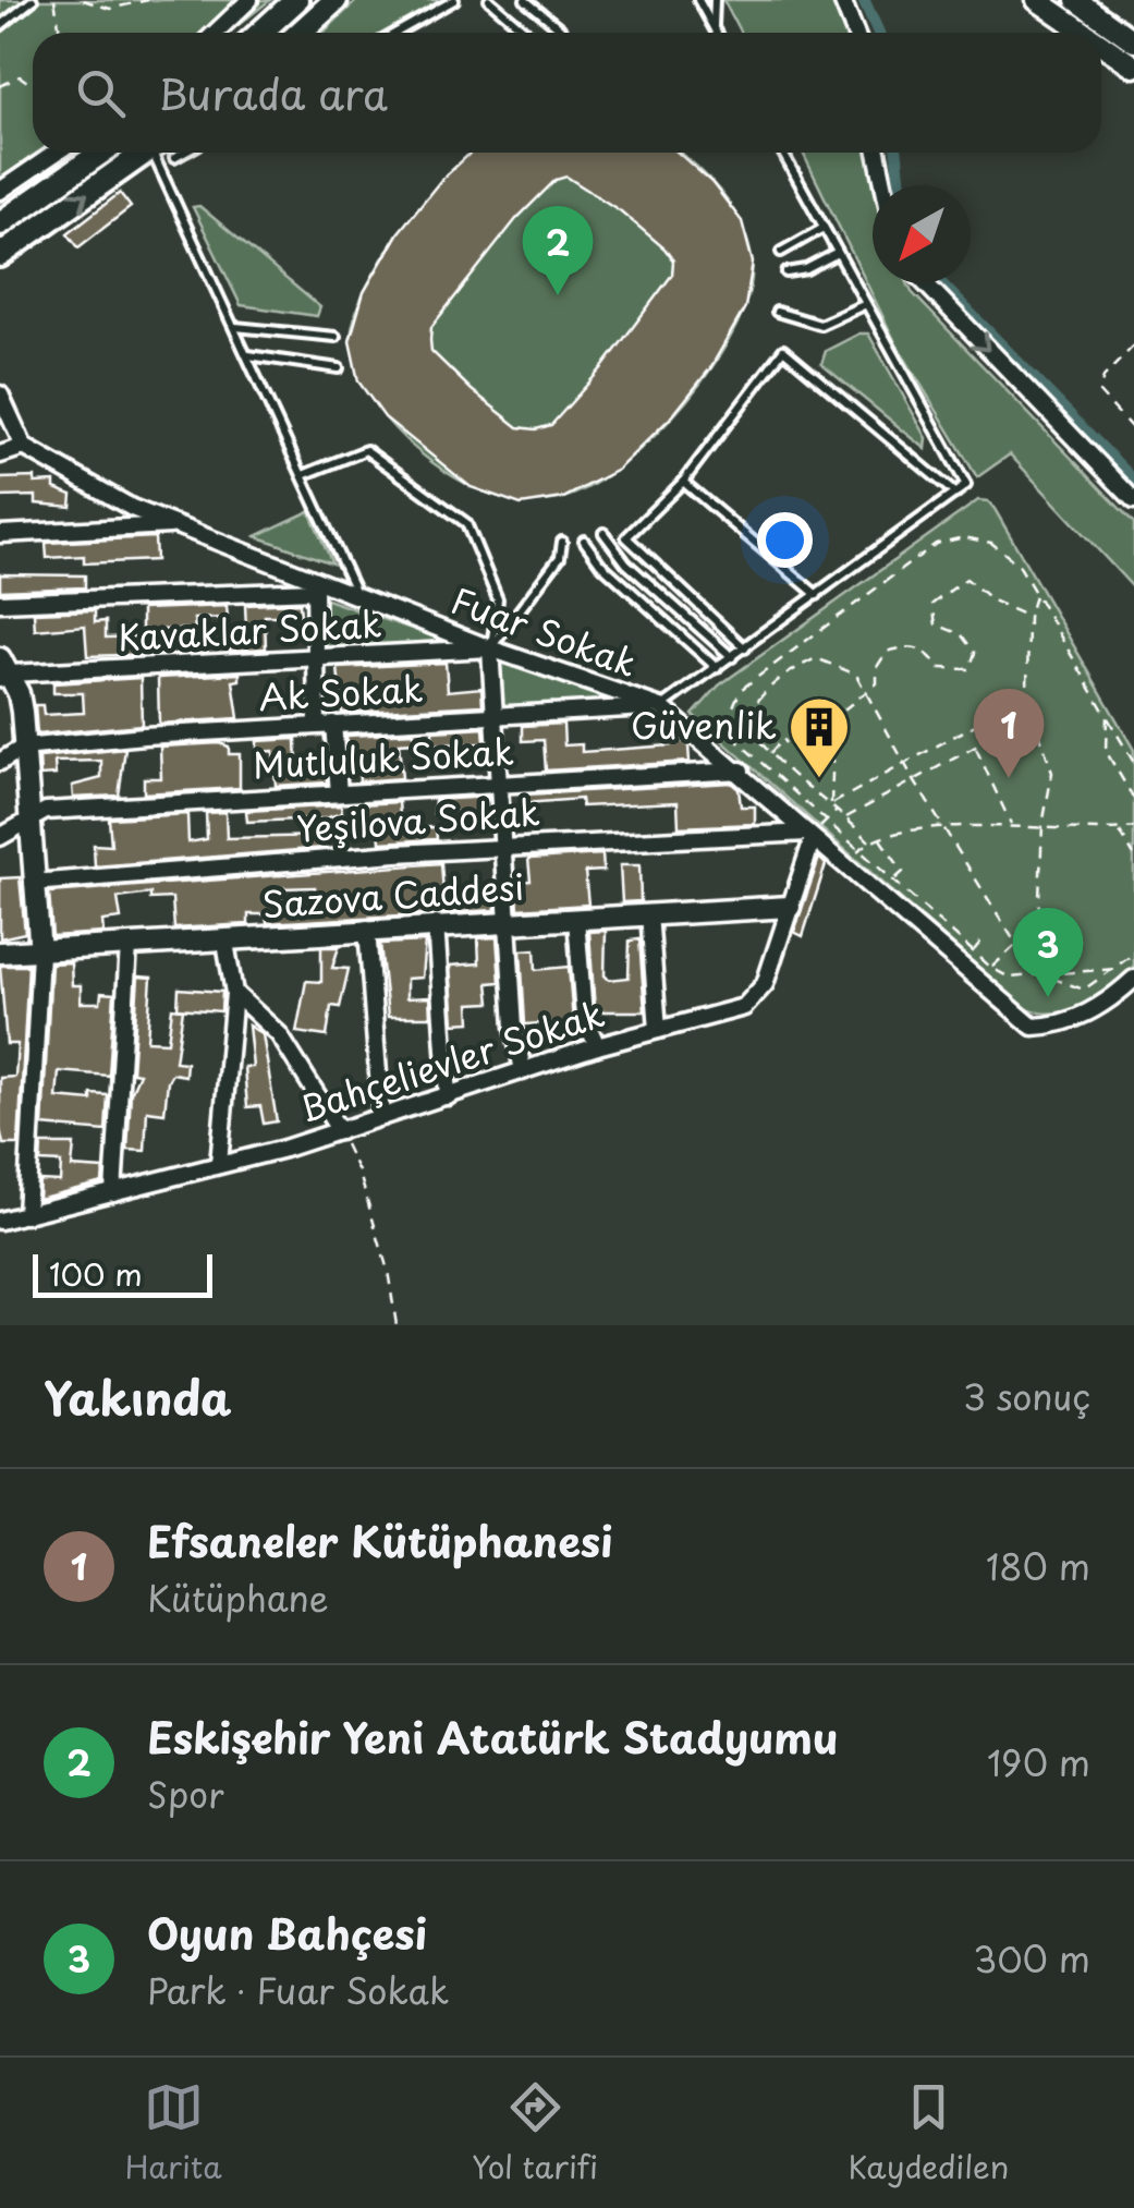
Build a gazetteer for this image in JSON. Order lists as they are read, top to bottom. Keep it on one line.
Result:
{"streets":{"street":["Kavaklar Sokak","Fuar Sokak","Ak Sokak","Mutluluk Sokak","Yeşilova Sokak","Sazova Caddesi","Bahçelievler Sokak"]},"crossings":[["Kavaklar Sokak","Fuar Sokak"],["Fuar Sokak","Ak Sokak"],["Fuar Sokak","Mutluluk Sokak"],["Fuar Sokak","Yeşilova Sokak"],["Fuar Sokak","Bahçelievler Sokak"],["Yeşilova Sokak","Bahçelievler Sokak"],["Sazova Caddesi","Bahçelievler Sokak"]],"places":{"building":["Güvenlik"]},"scale_bar":"100 m","north":"bottom left","page":{"search":"Burada ara","pins":["2","1","3"],"scale":"100 m","heading":["Yakında","3 sonuç"],"list":[{"mark":"1","name":"Efsaneler Kütüphanesi","note":"Kütüphane","value":"180 m"},{"mark":"2","name":"Eskişehir Yeni Atatürk Stadyumu","note":"Spor","value":"190 m"},{"mark":"3","name":"Oyun Bahçesi","note":"Park · Fuar Sokak","value":"300 m"}],"nav":["Harita","Yol tarifi","Kaydedilen"]}}
